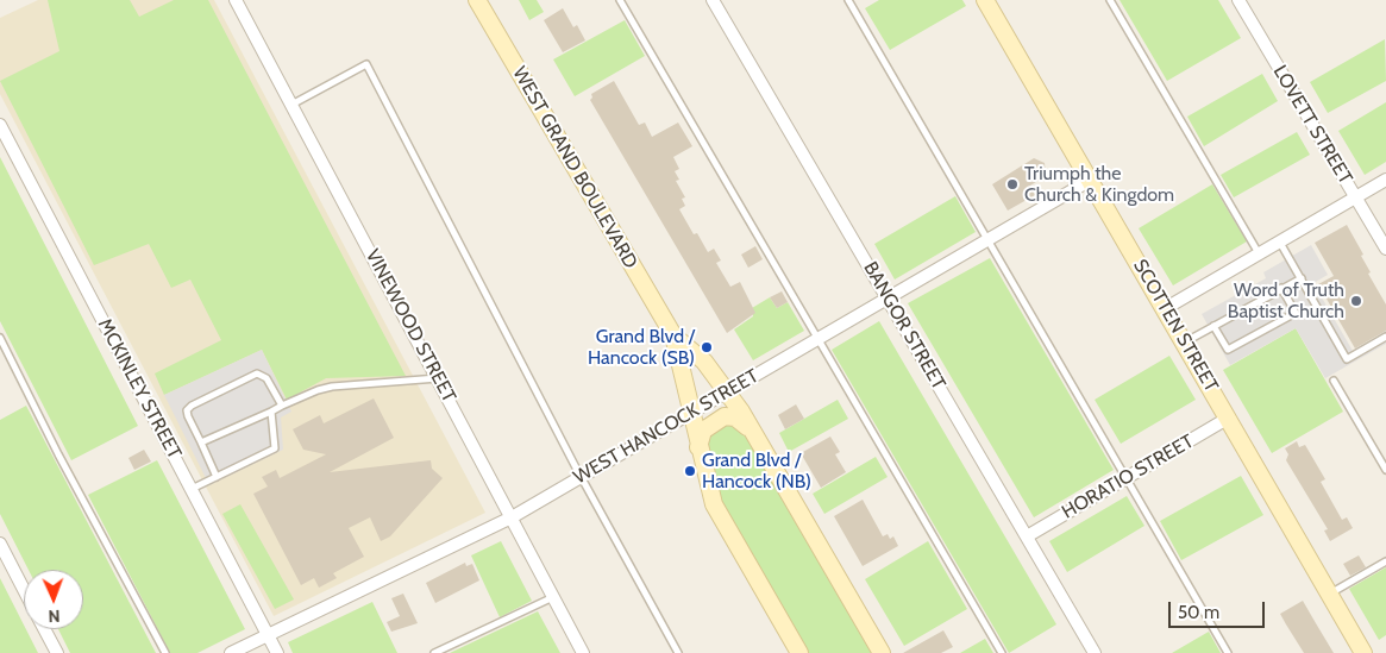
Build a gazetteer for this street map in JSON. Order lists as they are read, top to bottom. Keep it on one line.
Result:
{"streets":{"main road":["WEST GRAND BOULEVARD","SCOTTEN STREET"],"street":["LOVETT STREET","VINEWOOD STREET","BANGOR STREET","MCKINLEY STREET","WEST HANCOCK STREET","HORATIO STREET"]},"crossings":[["WEST GRAND BOULEVARD","WEST HANCOCK STREET"],["VINEWOOD STREET","WEST HANCOCK STREET"],["BANGOR STREET","WEST HANCOCK STREET"],["BANGOR STREET","HORATIO STREET"],["SCOTTEN STREET","WEST HANCOCK STREET"],["SCOTTEN STREET","HORATIO STREET"],["MCKINLEY STREET","WEST HANCOCK STREET"]],"places":["Triumph the Church & Kingdom","Word of Truth Baptist Church","Grand Blvd / Hancock (SB)","Grand Blvd / Hancock (NB)"],"scale_bar":"50 m","north":"bottom"}
